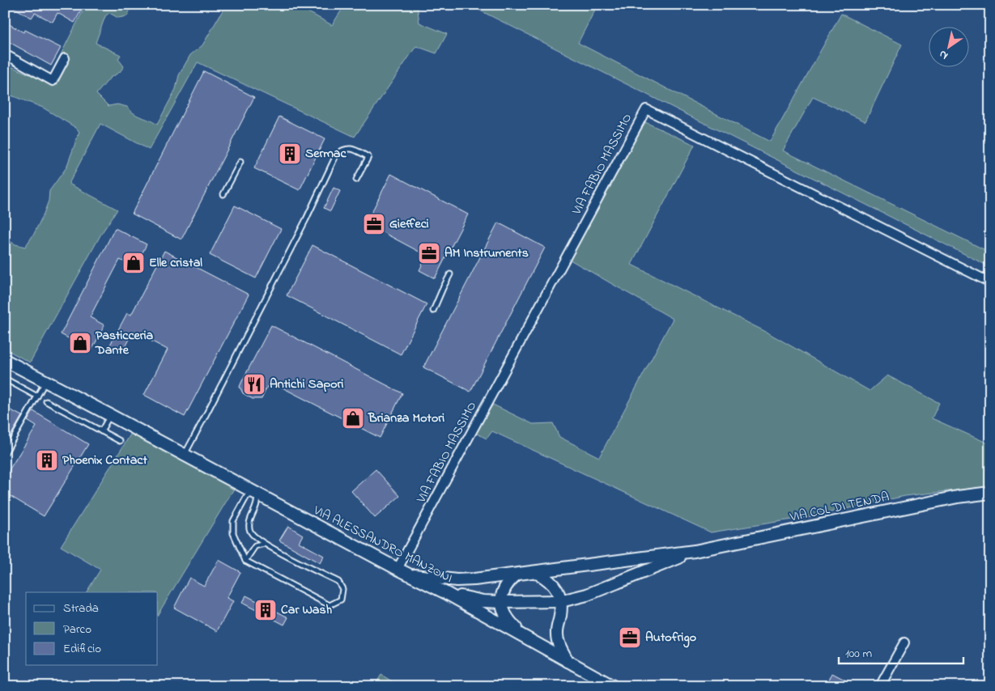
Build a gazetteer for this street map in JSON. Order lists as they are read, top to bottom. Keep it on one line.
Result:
{"streets":{"main road":["VIA COL DI TENDA","VIA ALESSANDRO MANZONI"],"street":["VIA FABIO MASSIMO"]},"crossings":[["VIA FABIO MASSIMO","VIA COL DI TENDA"],["VIA FABIO MASSIMO","VIA ALESSANDRO MANZONI"],["VIA COL DI TENDA","VIA ALESSANDRO MANZONI"]],"places":{"building":["Sermac","Phoenix Contact","Car Wash"],"office":["Gieffeci","AM Instruments","Autofrigo"],"shop":["Elle cristal","Pasticceria Dante","Brianza Motori"],"restaurant":["Antichi Sapori"]},"legend":["Strada","Parco","Edificio"],"scale_bar":"100 m","north":"bottom left"}
